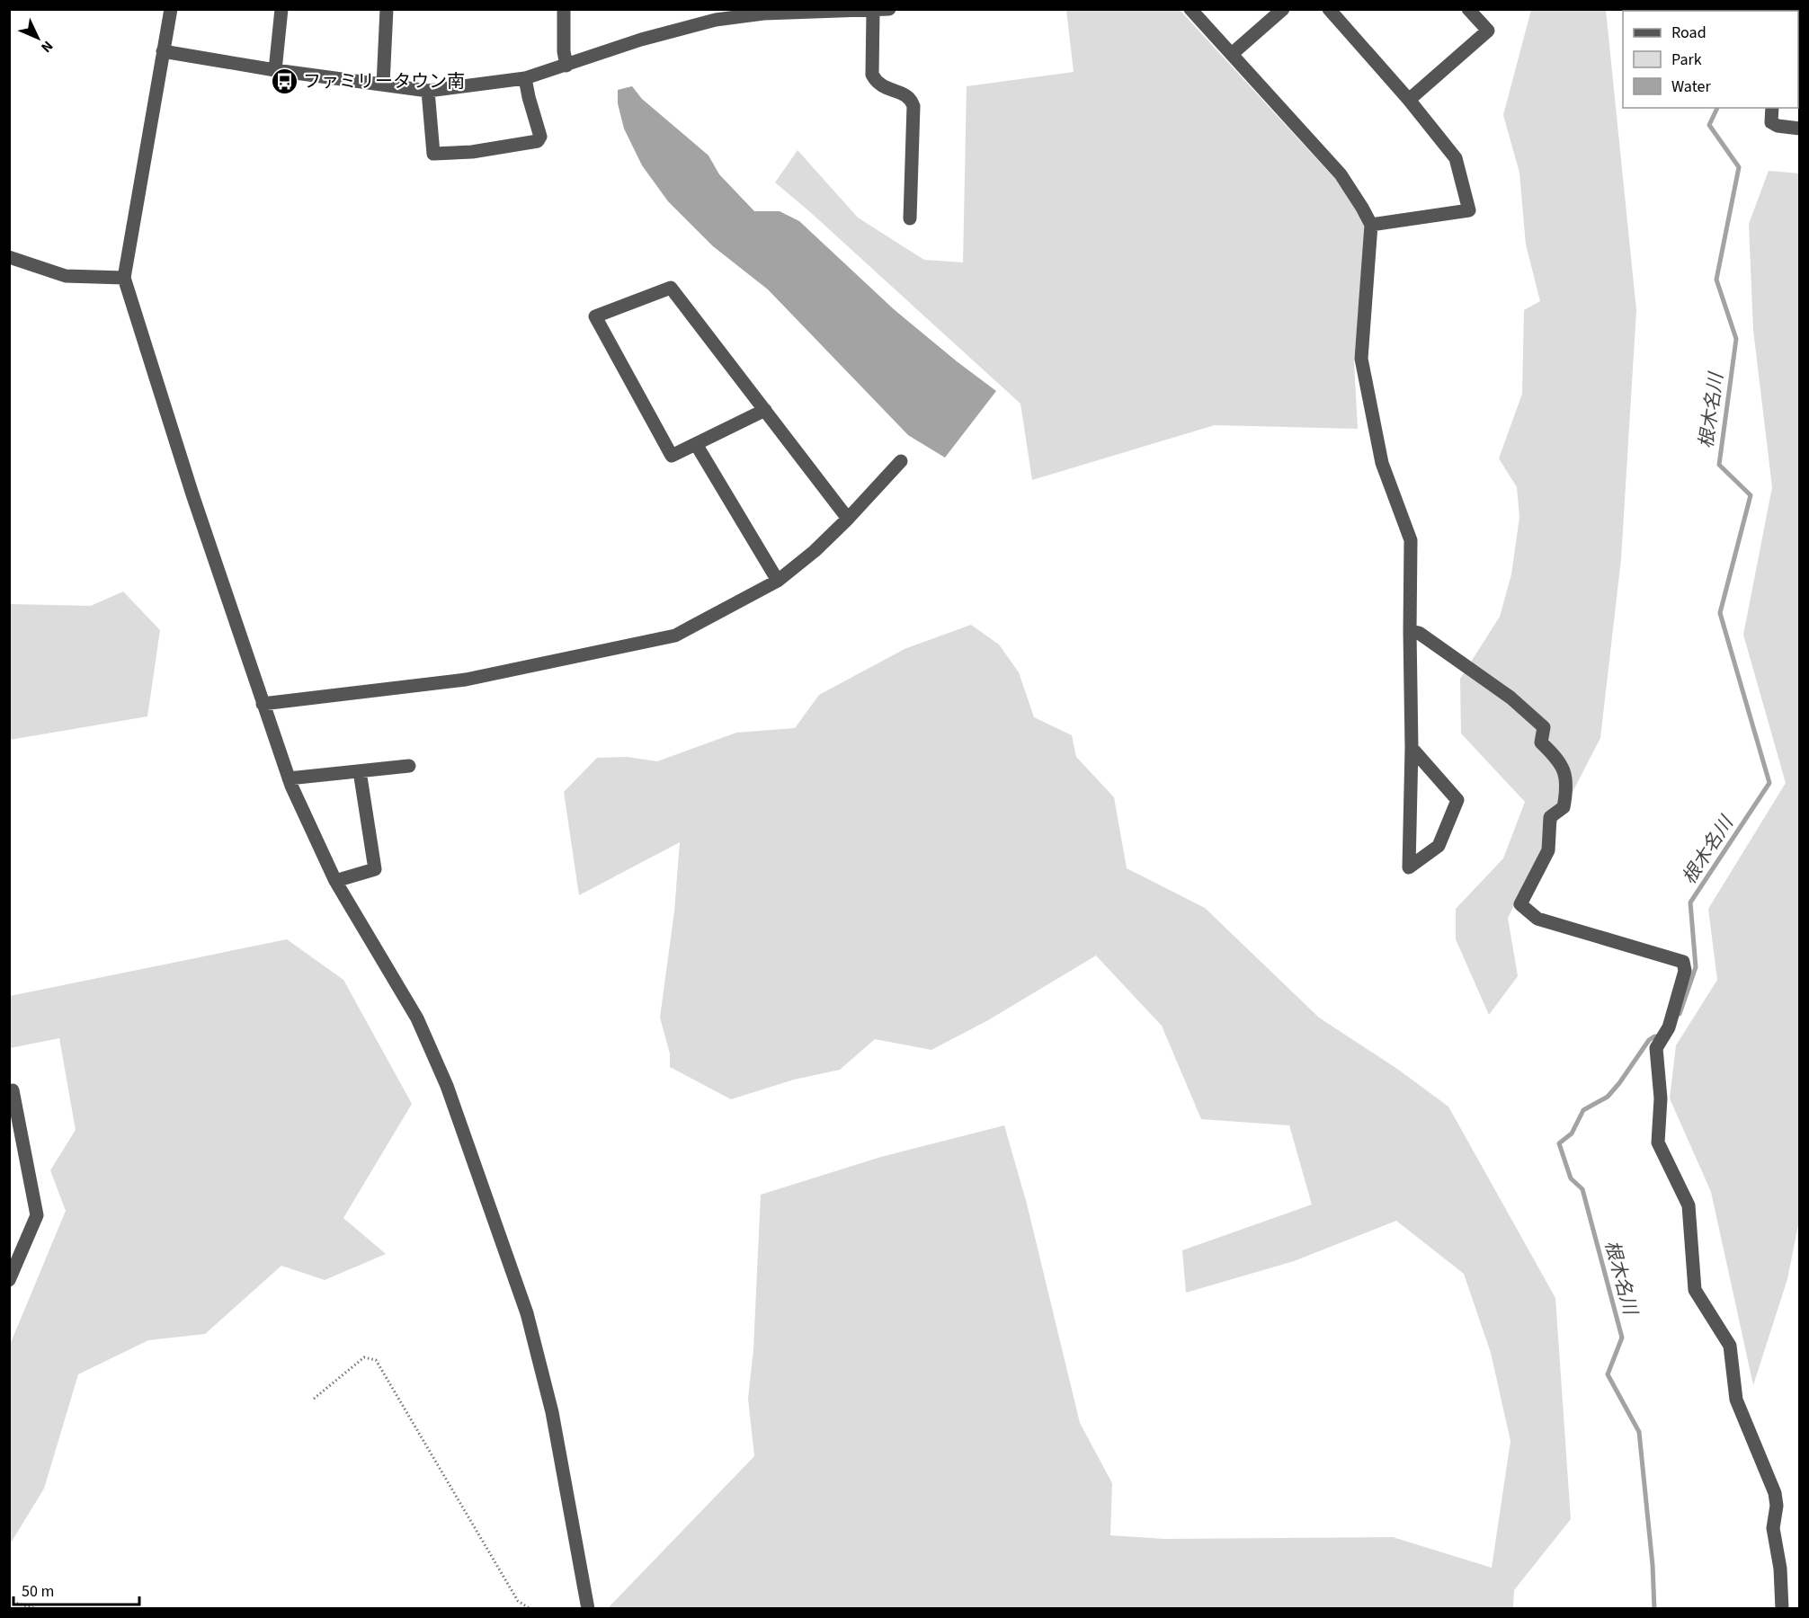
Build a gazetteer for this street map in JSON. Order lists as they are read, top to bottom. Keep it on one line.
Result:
{"water":["根木名川"],"places":{"bus stop":["ファミリータウン南"]},"legend":["Road","Park","Water"],"scale_bar":"50 m","north":"bottom right"}
